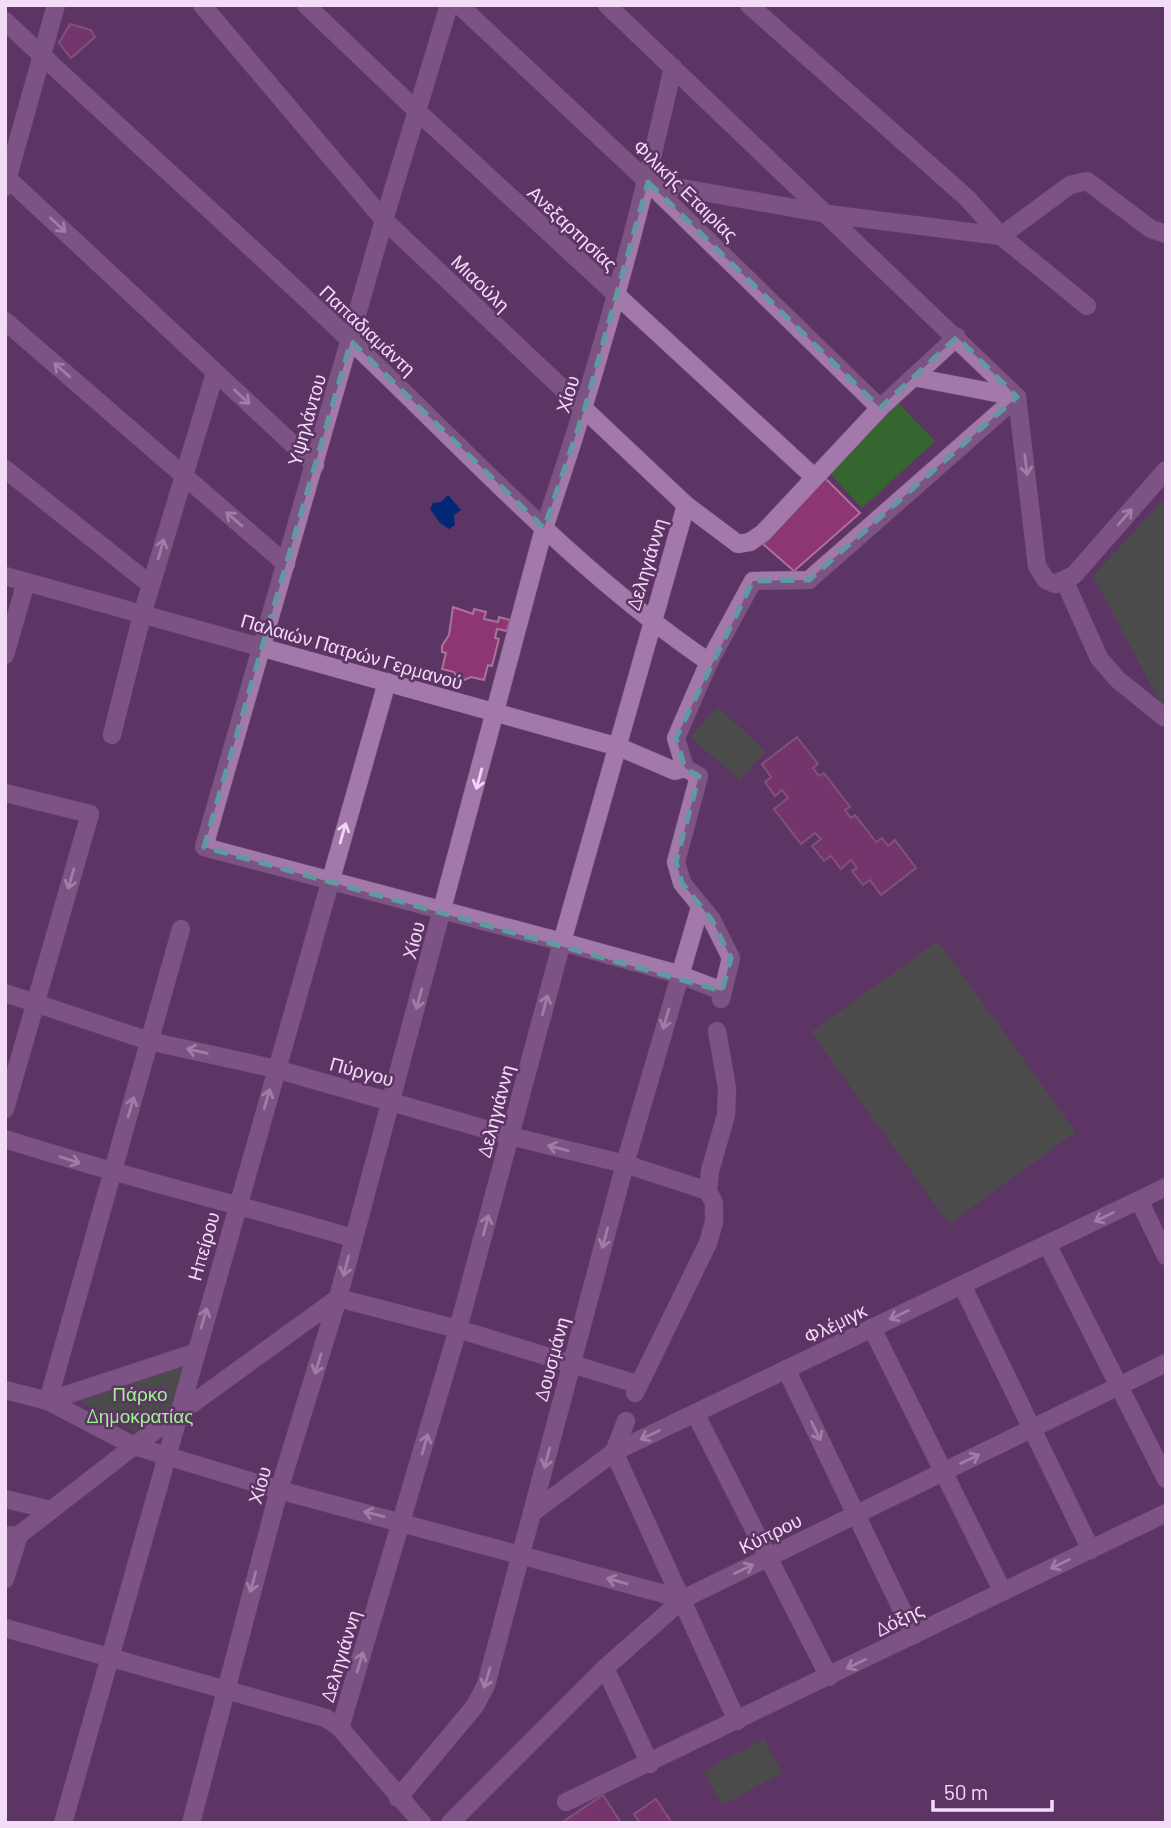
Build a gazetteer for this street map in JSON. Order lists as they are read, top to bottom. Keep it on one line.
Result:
{"streets":{"street":["Φιλικής Εταιρίας","Ανεξαρτησίας","Μιαούλη","Παπαδιαμάντη","Χίου","Υψηλάντου","Δεληγιάννη","Παλαιών Πατρών Γερμανού","Πύργου","Ηπείρου","Φλέμιγκ","Δουσμάνη","Κύπρου","Δόξης"]},"crossings":[["Φιλικής Εταιρίας","Χίου"],["Ανεξαρτησίας","Μιαούλη"],["Ανεξαρτησίας","Χίου"],["Ανεξαρτησίας","Υψηλάντου"],["Μιαούλη","Χίου"],["Μιαούλη","Υψηλάντου"],["Μιαούλη","Δεληγιάννη"],["Παπαδιαμάντη","Χίου"],["Παπαδιαμάντη","Υψηλάντου"],["Παπαδιαμάντη","Δεληγιάννη"],["Χίου","Παλαιών Πατρών Γερμανού"],["Χίου","Πύργου"],["Υψηλάντου","Παλαιών Πατρών Γερμανού"],["Υψηλάντου","Ηπείρου"],["Δεληγιάννη","Παλαιών Πατρών Γερμανού"],["Δεληγιάννη","Πύργου"],["Παλαιών Πατρών Γερμανού","Ηπείρου"],["Πύργου","Ηπείρου"],["Πύργου","Δουσμάνη"],["Φλέμιγκ","Δουσμάνη"]],"one_way":["Χίου","Δεληγιάννη","Φλέμιγκ","Δουσμάνη"],"parks":["Πάρκο Δημοκρατίας"],"scale_bar":"50 m"}
